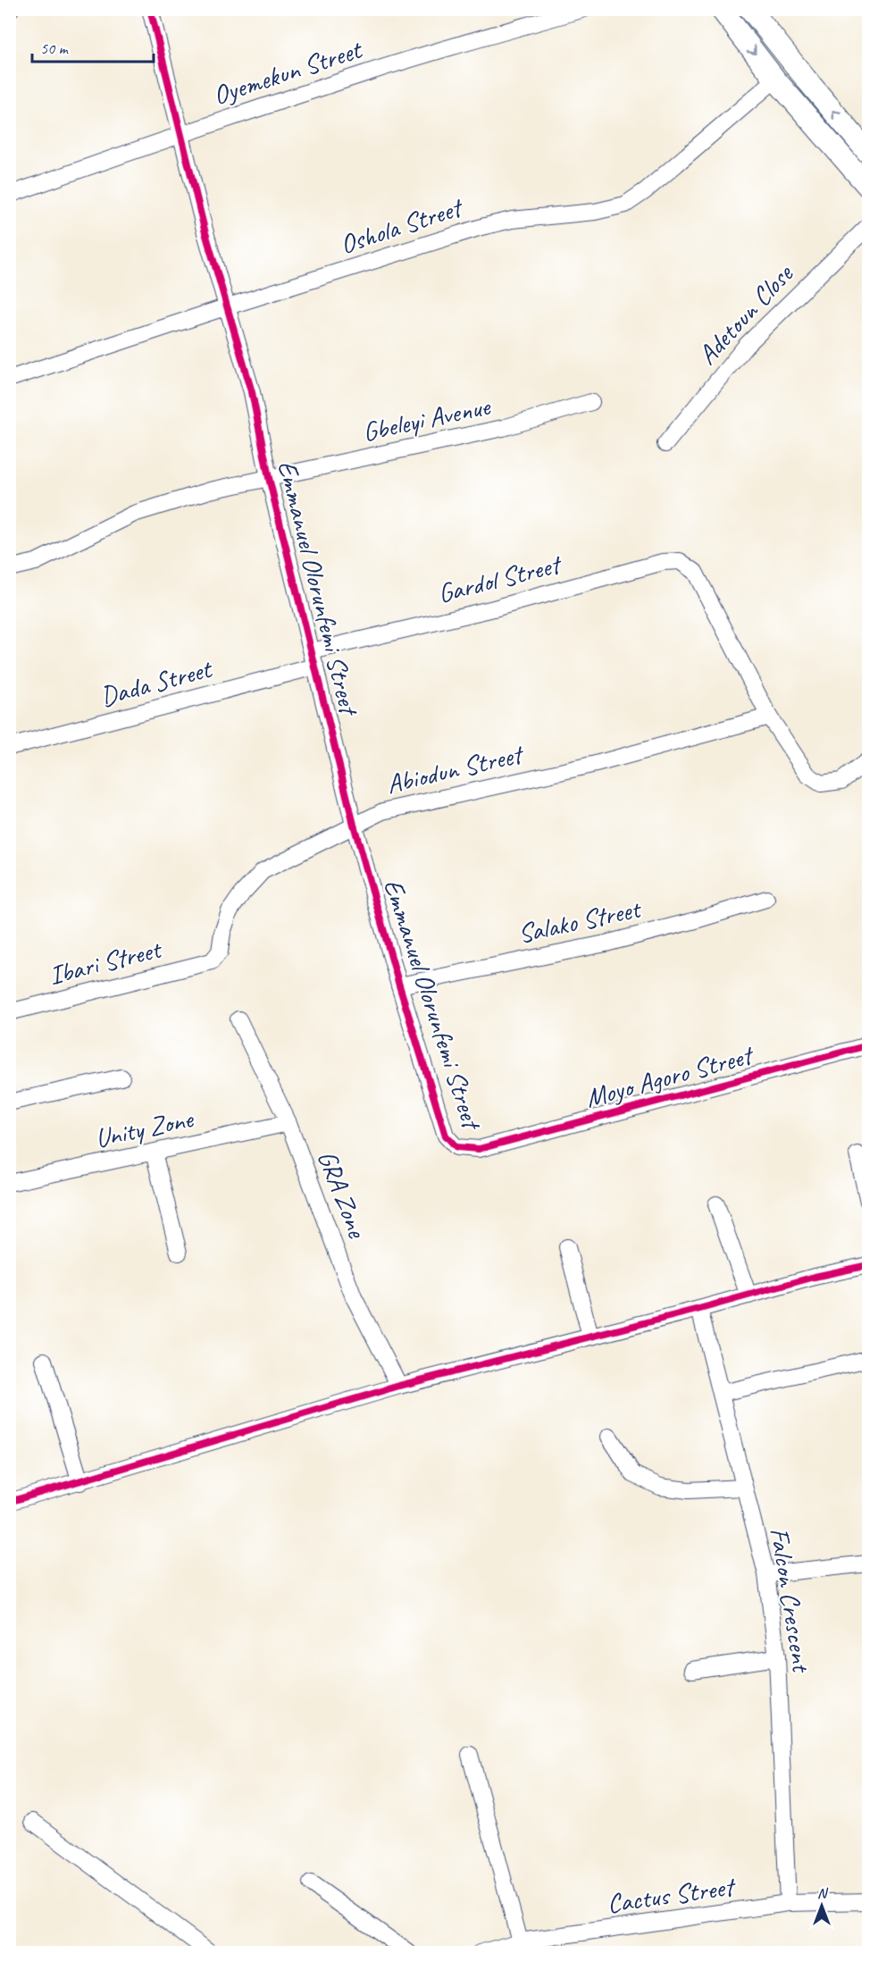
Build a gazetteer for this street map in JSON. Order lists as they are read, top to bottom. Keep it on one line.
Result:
{"streets":{"street":["Oyemekun Street","Oshola Street","Adetoun Close","Gbeleyi Avenue","Gardol Street","Emmanuel Olorunfemi Street","Dada Street","Abiodun Street","Salako Street","Ibari Street","Moyo Agoro Street","Unity Zone","GRA Zone","Falcon Crescent","Cactus Street"]},"crossings":[["Oyemekun Street","Emmanuel Olorunfemi Street"],["Oshola Street","Emmanuel Olorunfemi Street"],["Gbeleyi Avenue","Emmanuel Olorunfemi Street"],["Gardol Street","Emmanuel Olorunfemi Street"],["Gardol Street","Dada Street"],["Gardol Street","Abiodun Street"],["Emmanuel Olorunfemi Street","Dada Street"],["Emmanuel Olorunfemi Street","Abiodun Street"],["Emmanuel Olorunfemi Street","Salako Street"],["Emmanuel Olorunfemi Street","Moyo Agoro Street"],["Abiodun Street","Ibari Street"],["Unity Zone","GRA Zone"],["Falcon Crescent","Cactus Street"]],"scale_bar":"50 m","north":"top"}
